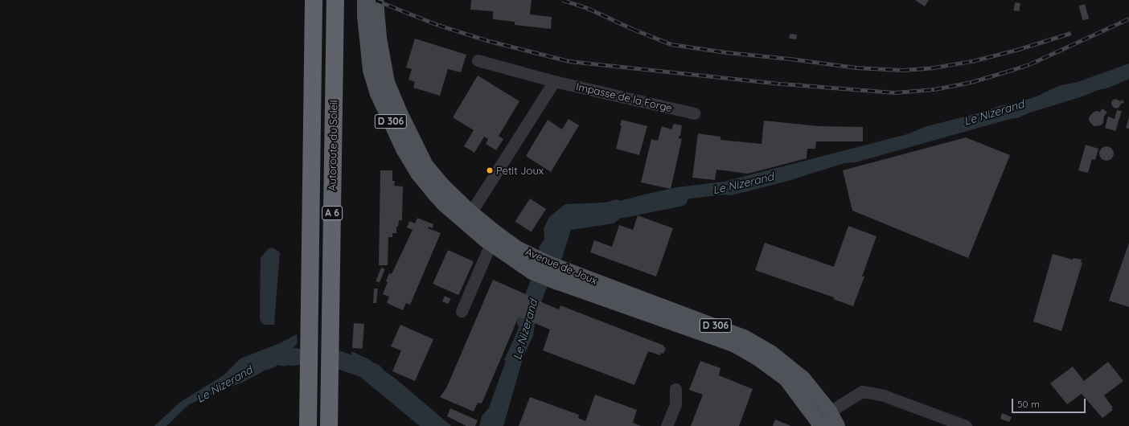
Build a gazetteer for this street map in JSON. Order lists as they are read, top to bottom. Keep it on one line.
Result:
{"streets":{"highway":["Autoroute du Soleil","A 6"],"main road":["D 306","Avenue de Joux"],"street":["Impasse de la Forge"]},"water":["Le Nizerand"],"places":["Petit Joux"],"scale_bar":"50 m"}
